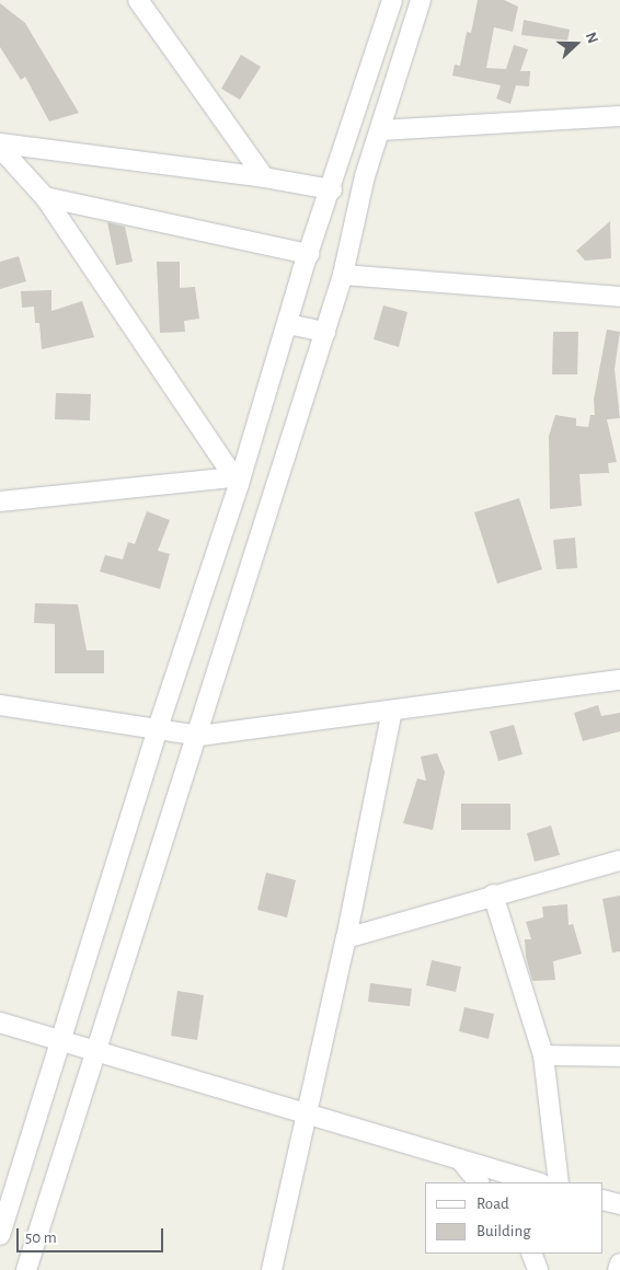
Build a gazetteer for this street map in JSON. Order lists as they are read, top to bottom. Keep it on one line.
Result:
{"legend":["Road","Building"],"scale_bar":"50 m","north":"right"}
